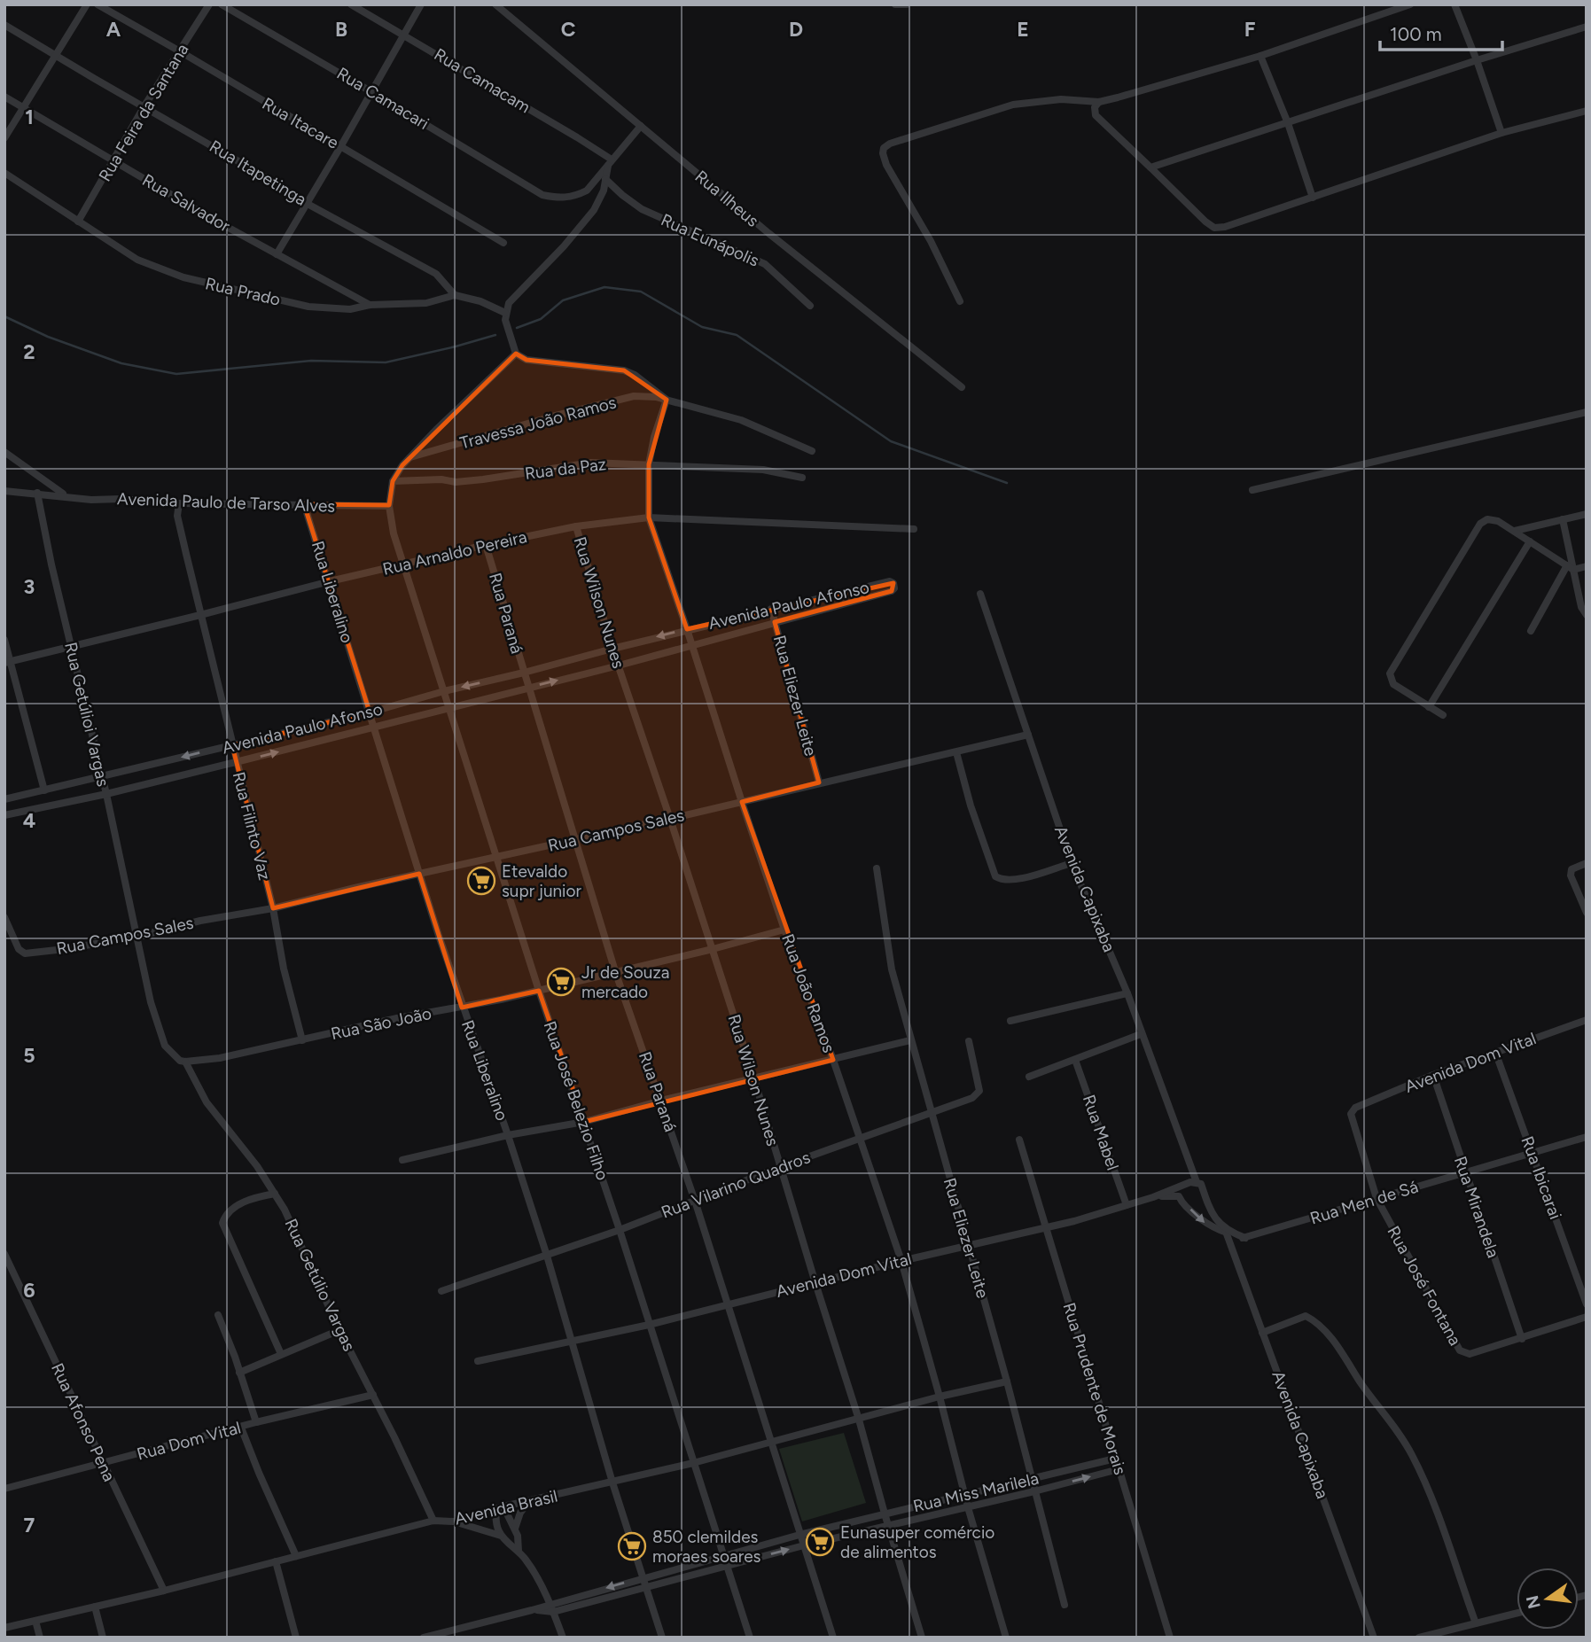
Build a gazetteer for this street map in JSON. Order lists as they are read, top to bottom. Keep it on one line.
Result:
{"streets":{"street":["Rua Camacam","Rua Camacari","Rua Feira da Santana","Rua Itacare","Rua Itapetinga","Rua Ilheus","Rua Salvador","Rua Eunápolis","Rua Prado","Travessa João Ramos","Rua da Paz","Avenida Paulo de Tarso Alves","Rua Arnaldo Pereira","Rua Liberalino","Rua Wilson Nunes","Avenida Paulo Afonso","Rua Paraná","Rua Eliezer Leite","Rua Getúlioi Vargas","Rua Filinto Vaz","Rua Campos Sales","Avenida Capixaba","Rua João Ramos","Rua São João","Avenida Dom Vital","Rua José Belezio Filho","Rua Mabel","Rua Ibicarai","Rua Vilarino Quadros","Rua Men de Sá","Rua Mirandela","Rua Getúlio Vargas","Rua José Fontana","Rua Prudente de Morais","Rua Afonso Pena","Rua Dom Vital","Rua Miss Marilela","Avenida Brasil"]},"crossings":[["Rua Camacam","Rua Camacari"],["Rua Feira da Santana","Rua Itacare"],["Rua Feira da Santana","Rua Itapetinga"],["Rua Feira da Santana","Rua Salvador"],["Rua Feira da Santana","Rua Prado"],["Rua Itapetinga","Rua Prado"],["Rua Salvador","Rua Prado"],["Travessa João Ramos","Rua João Ramos"],["Rua da Paz","Rua João Ramos"],["Avenida Paulo de Tarso Alves","Rua Liberalino"],["Avenida Paulo de Tarso Alves","Rua Getúlioi Vargas"],["Avenida Paulo de Tarso Alves","Rua Filinto Vaz"],["Rua Arnaldo Pereira","Rua Liberalino"],["Rua Arnaldo Pereira","Rua Wilson Nunes"],["Rua Arnaldo Pereira","Rua Paraná"],["Rua Arnaldo Pereira","Rua Getúlioi Vargas"],["Rua Arnaldo Pereira","Rua Filinto Vaz"],["Rua Arnaldo Pereira","Rua João Ramos"],["Rua Arnaldo Pereira","Rua José Belezio Filho"],["Rua Liberalino","Avenida Paulo Afonso"],["Rua Liberalino","Rua Campos Sales"],["Rua Liberalino","Rua São João"],["Rua Liberalino","Avenida Dom Vital"],["Rua Liberalino","Rua Vilarino Quadros"],["Rua Liberalino","Rua Miss Marilela"],["Rua Liberalino","Avenida Brasil"],["Rua Wilson Nunes","Avenida Paulo Afonso"],["Rua Wilson Nunes","Rua Campos Sales"],["Rua Wilson Nunes","Rua São João"],["Rua Wilson Nunes","Avenida Dom Vital"],["Rua Wilson Nunes","Rua Vilarino Quadros"],["Rua Wilson Nunes","Rua Miss Marilela"],["Rua Wilson Nunes","Avenida Brasil"],["Avenida Paulo Afonso","Rua Paraná"],["Avenida Paulo Afonso","Rua Eliezer Leite"],["Avenida Paulo Afonso","Rua Getúlioi Vargas"],["Avenida Paulo Afonso","Rua Filinto Vaz"],["Avenida Paulo Afonso","Rua João Ramos"],["Avenida Paulo Afonso","Rua José Belezio Filho"],["Rua Paraná","Rua Campos Sales"],["Rua Paraná","Rua São João"],["Rua Paraná","Avenida Dom Vital"],["Rua Paraná","Rua Vilarino Quadros"],["Rua Paraná","Rua Miss Marilela"],["Rua Paraná","Avenida Brasil"],["Rua Eliezer Leite","Rua Campos Sales"],["Rua Eliezer Leite","Avenida Dom Vital"],["Rua Eliezer Leite","Rua Vilarino Quadros"],["Rua Eliezer Leite","Rua Miss Marilela"],["Rua Eliezer Leite","Avenida Brasil"],["Rua Getúlioi Vargas","Rua Campos Sales"],["Rua Filinto Vaz","Rua Campos Sales"],["Rua Filinto Vaz","Rua São João"],["Rua Campos Sales","Avenida Capixaba"],["Rua Campos Sales","Rua João Ramos"],["Rua Campos Sales","Rua José Belezio Filho"],["Avenida Capixaba","Avenida Dom Vital"],["Rua João Ramos","Rua São João"],["Rua João Ramos","Avenida Dom Vital"],["Rua João Ramos","Rua Vilarino Quadros"],["Rua João Ramos","Rua Miss Marilela"],["Rua João Ramos","Avenida Brasil"],["Rua São João","Rua José Belezio Filho"],["Rua São João","Rua Getúlio Vargas"],["Avenida Dom Vital","Rua José Belezio Filho"],["Avenida Dom Vital","Rua Mabel"],["Avenida Dom Vital","Rua Ibicarai"],["Avenida Dom Vital","Rua Mirandela"],["Avenida Dom Vital","Rua José Fontana"],["Avenida Dom Vital","Rua Prudente de Morais"],["Rua José Belezio Filho","Rua Vilarino Quadros"],["Rua José Belezio Filho","Rua Miss Marilela"],["Rua José Belezio Filho","Avenida Brasil"],["Rua Ibicarai","Rua Men de Sá"],["Rua Men de Sá","Rua Mirandela"],["Rua Men de Sá","Rua José Fontana"],["Rua Mirandela","Rua José Fontana"],["Rua Getúlio Vargas","Rua Dom Vital"],["Rua Getúlio Vargas","Avenida Brasil"],["Rua Prudente de Morais","Rua Miss Marilela"],["Rua Afonso Pena","Rua Dom Vital"],["Rua Afonso Pena","Avenida Brasil"]],"places":{"supermarket":["Etevaldo supr junior","Jr de Souza mercado","Eunasuper comércio de alimentos","850 clemildes moraes soares"]},"scale_bar":"100 m","north":"left","grid":{"columns":["A","B","C","D","E","F"],"rows":["1","2","3","4","5","6","7"]}}
